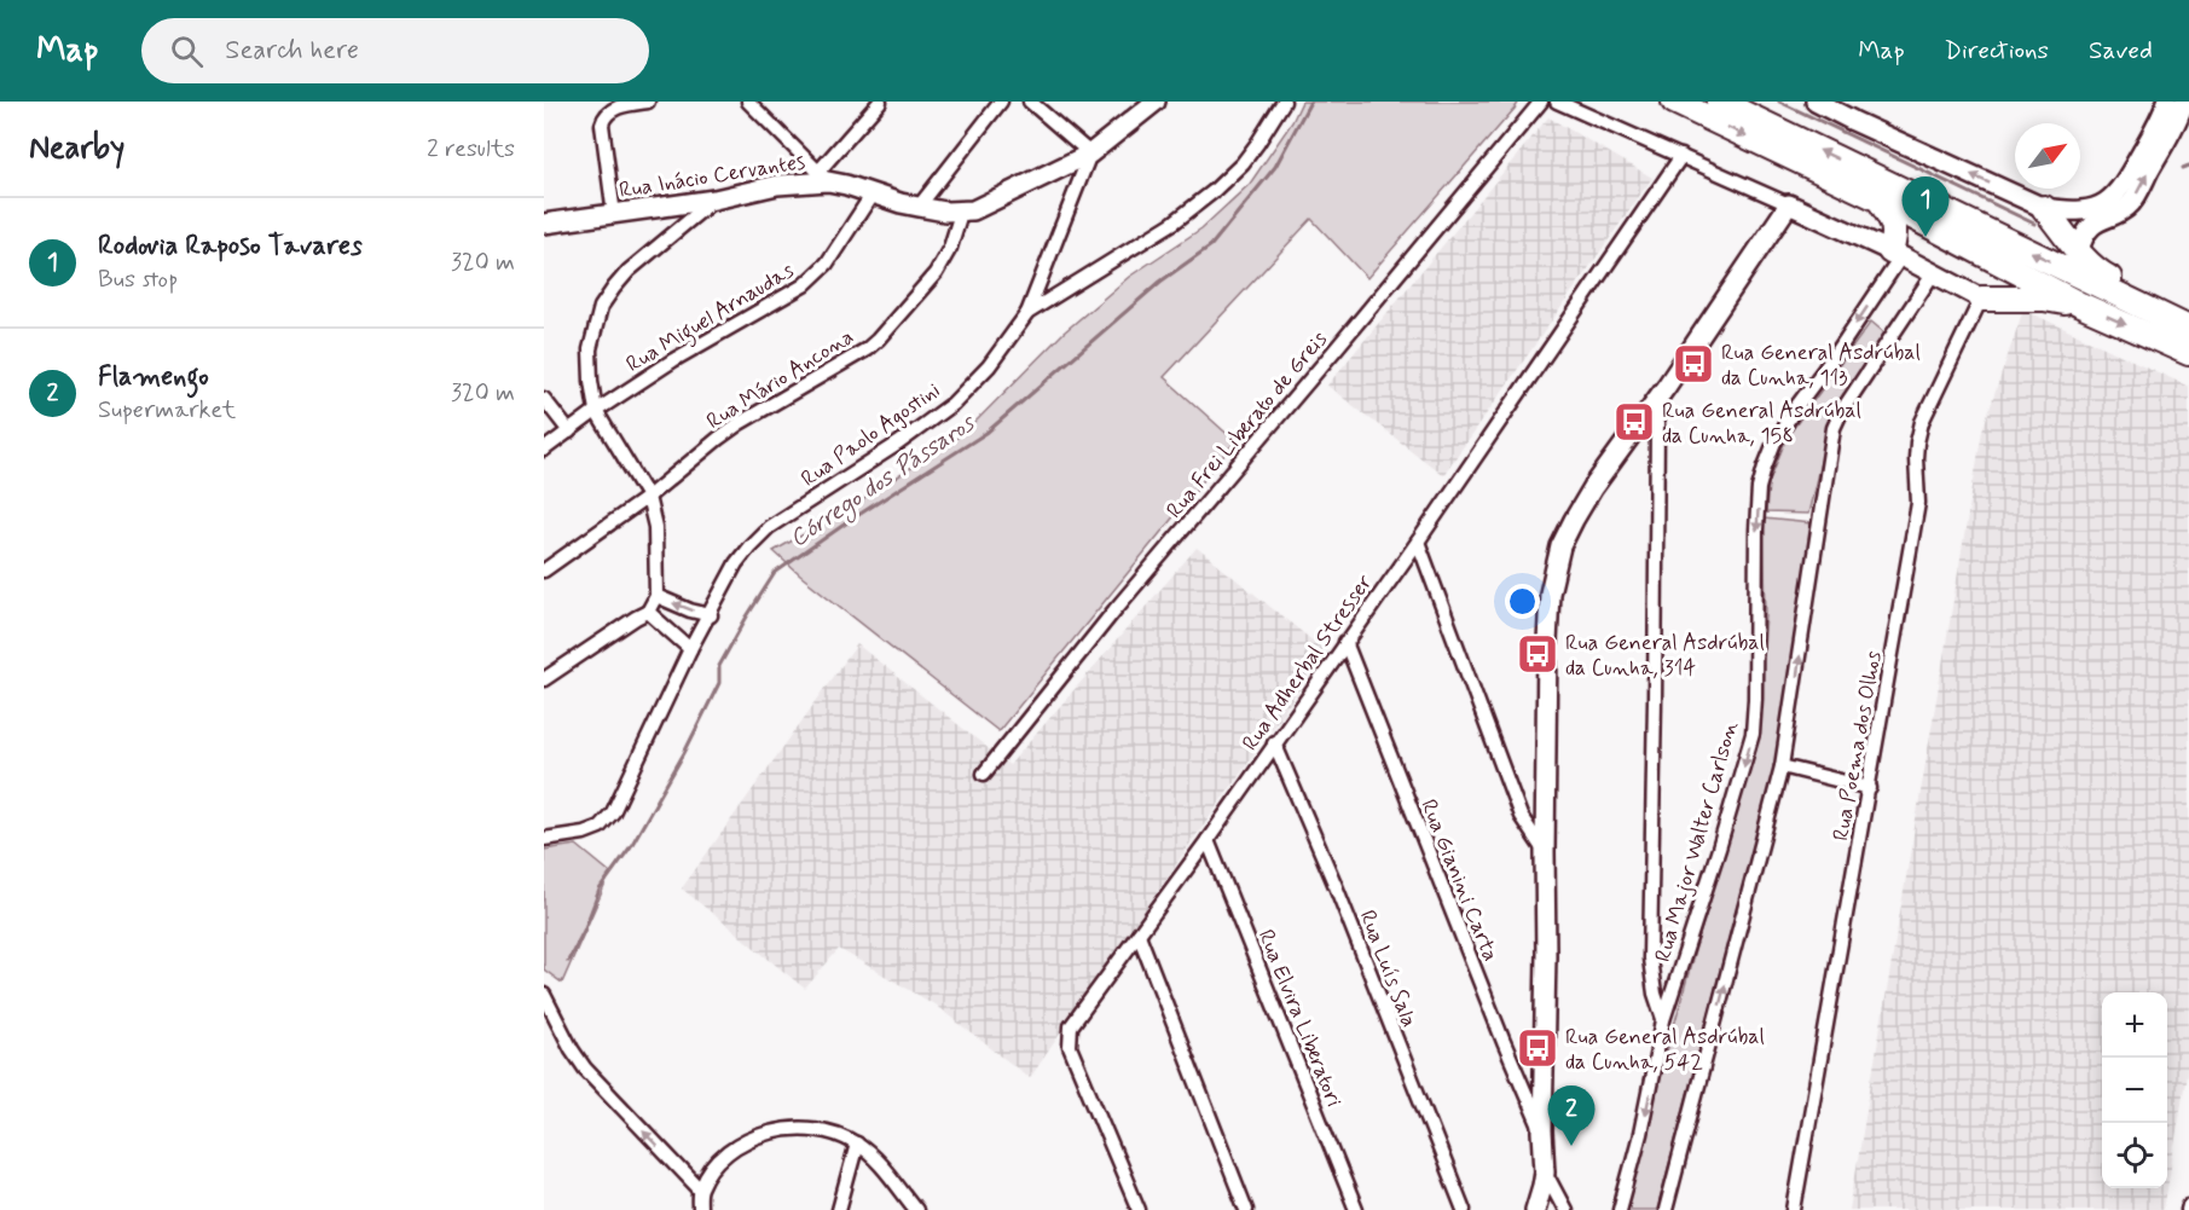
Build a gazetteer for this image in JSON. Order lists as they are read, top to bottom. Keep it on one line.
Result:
{"streets":{"street":["Rua Inácio Cervantes","Rua Miguel Arnaudas","Rua Mário Ancona","Rua Frei Liberato de Greis","Rua Paolo Agostini","Rua Adherbal Stresser","Rua Poema dos Olhos","Rua Major Walter Carlson","Rua Gianini Carta","Rua Luís Sala","Rua Elvira Liberatori"]},"crossings":[["Rua Inácio Cervantes","Rua Miguel Arnaudas"],["Rua Inácio Cervantes","Rua Mário Ancona"],["Rua Adherbal Stresser","Rua Gianini Carta"],["Rua Adherbal Stresser","Rua Luís Sala"],["Rua Adherbal Stresser","Rua Elvira Liberatori"]],"water":["Córrego dos Pássaros"],"places":{"bus stop":["Rua General Asdrúbal da Cunha, 113","Rua General Asdrúbal da Cunha, 158","Rua General Asdrúbal da Cunha, 314","Rua General Asdrúbal da Cunha, 542"]},"north":"top right","page":{"header":"Map","search":"Search here","nav":["Map","Directions","Saved"],"heading":["Nearby","2 results"],"pins":["1","2"],"list":[{"mark":"1","name":"Rodovia Raposo Tavares","note":"Bus stop","value":"320 m"},{"mark":"2","name":"Flamengo","note":"Supermarket","value":"320 m"}],"map_buttons":["+","−"]}}
